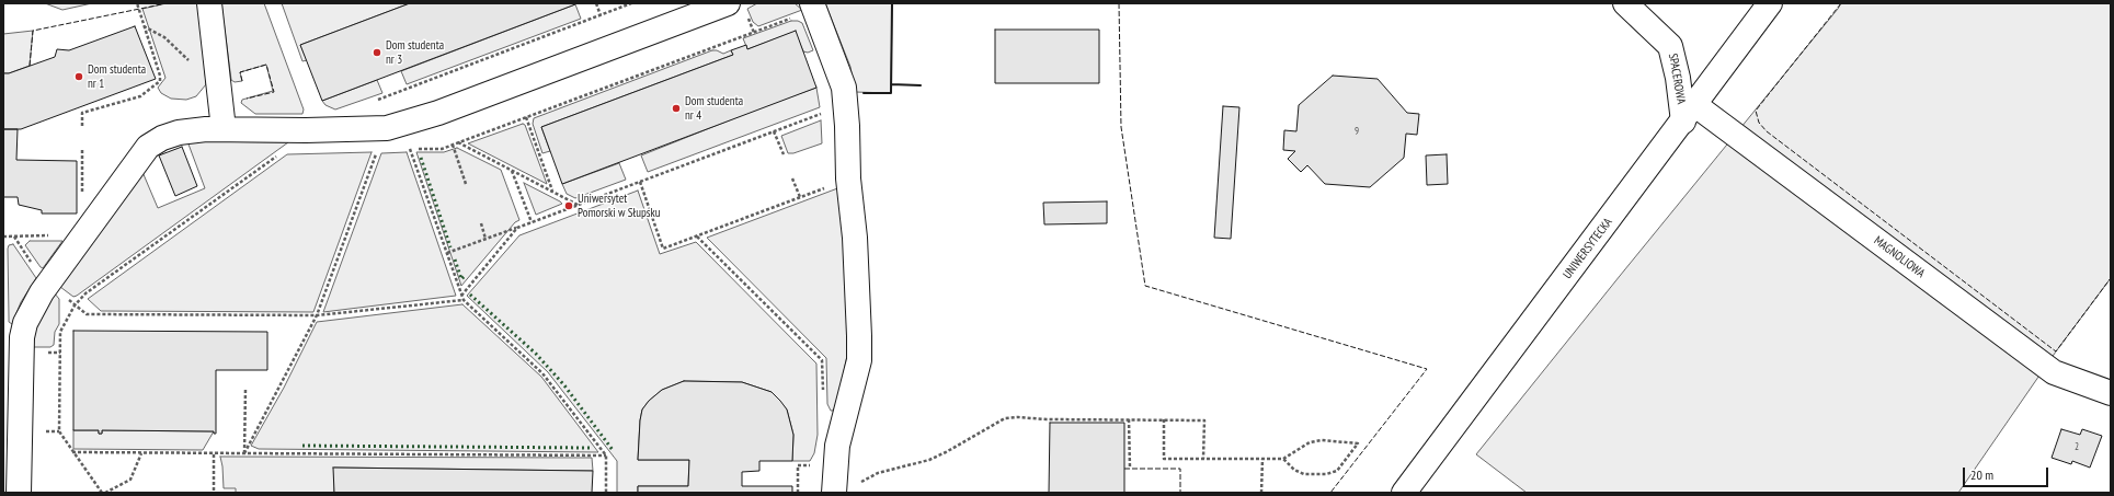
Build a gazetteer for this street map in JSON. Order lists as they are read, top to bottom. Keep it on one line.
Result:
{"streets":{"street":["SPACEROWA","UNIWERSYTECKA","MAGNOLIOWA"]},"crossings":[["SPACEROWA","UNIWERSYTECKA"],["SPACEROWA","MAGNOLIOWA"],["UNIWERSYTECKA","MAGNOLIOWA"]],"places":["Dom studenta nr 3","Dom studenta nr 1","Dom studenta nr 4","Uniwersytet Pomorski w Słupsku"],"house_numbers":["9","2"],"scale_bar":"20 m"}
